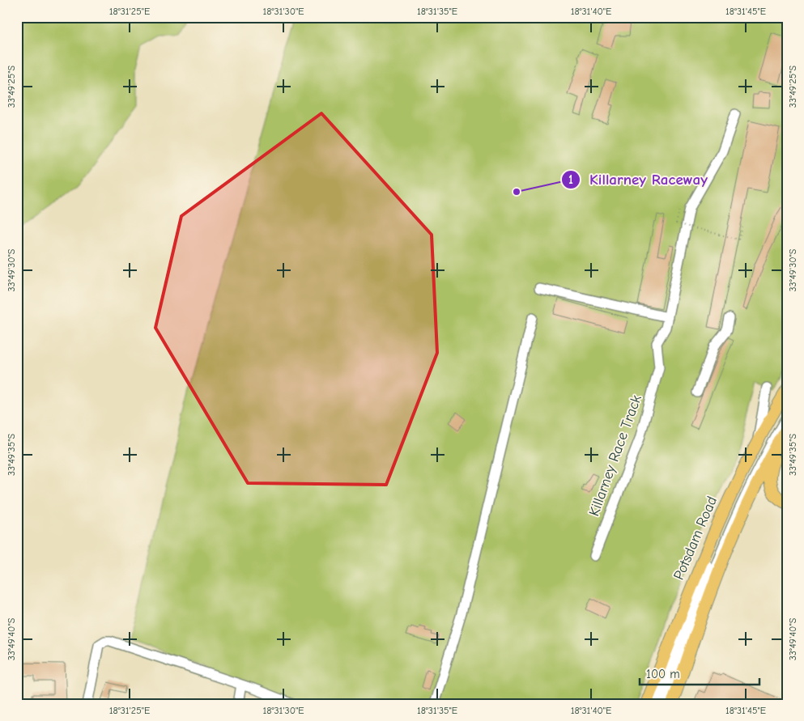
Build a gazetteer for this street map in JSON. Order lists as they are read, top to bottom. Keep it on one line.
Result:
{"streets":{"main road":["Potsdam Road"],"street":["Killarney Race Track"]},"places":["Killarney Raceway"],"scale_bar":"100 m","coordinates":["18°31'25\"E","18°31'30\"E","18°31'35\"E","18°31'40\"E","18°31'45\"E","33°49'25\"S","33°49'30\"S","33°49'35\"S","33°49'40\"S"]}
